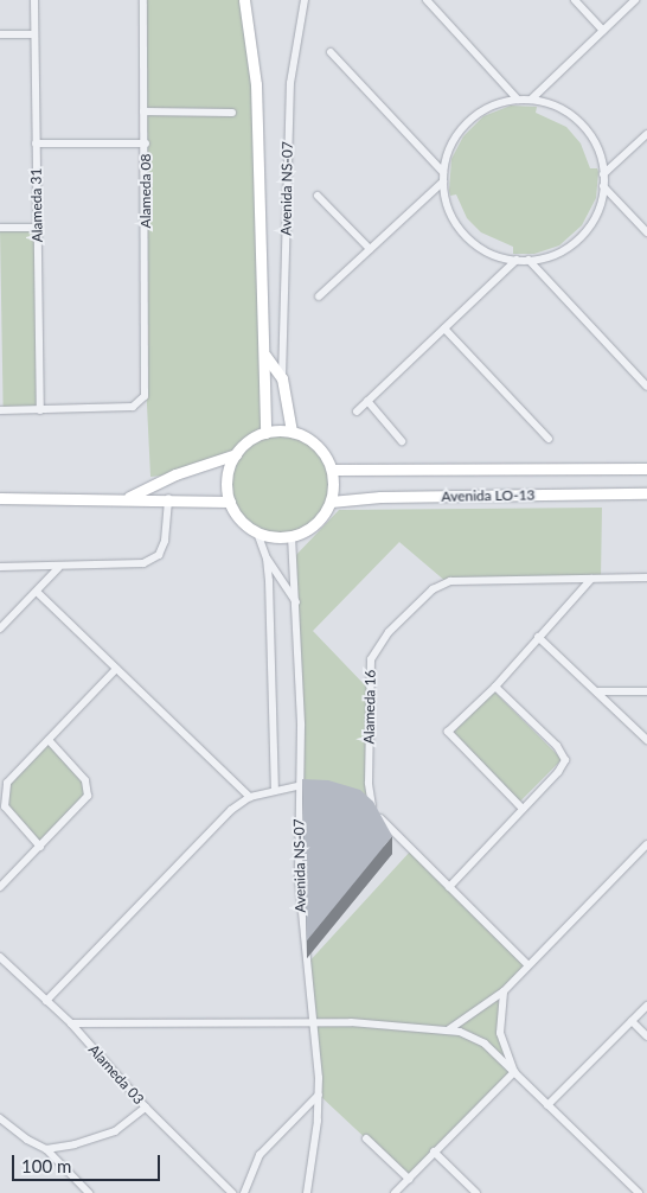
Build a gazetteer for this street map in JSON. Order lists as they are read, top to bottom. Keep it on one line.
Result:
{"streets":{"street":["Avenida NS-07","Alameda 08","Alameda 31","Avenida LO-13","Alameda 16","Alameda 03"]},"crossings":[["Avenida NS-07","Avenida LO-13"],["Alameda 08","Alameda 31"]],"scale_bar":"100 m"}
